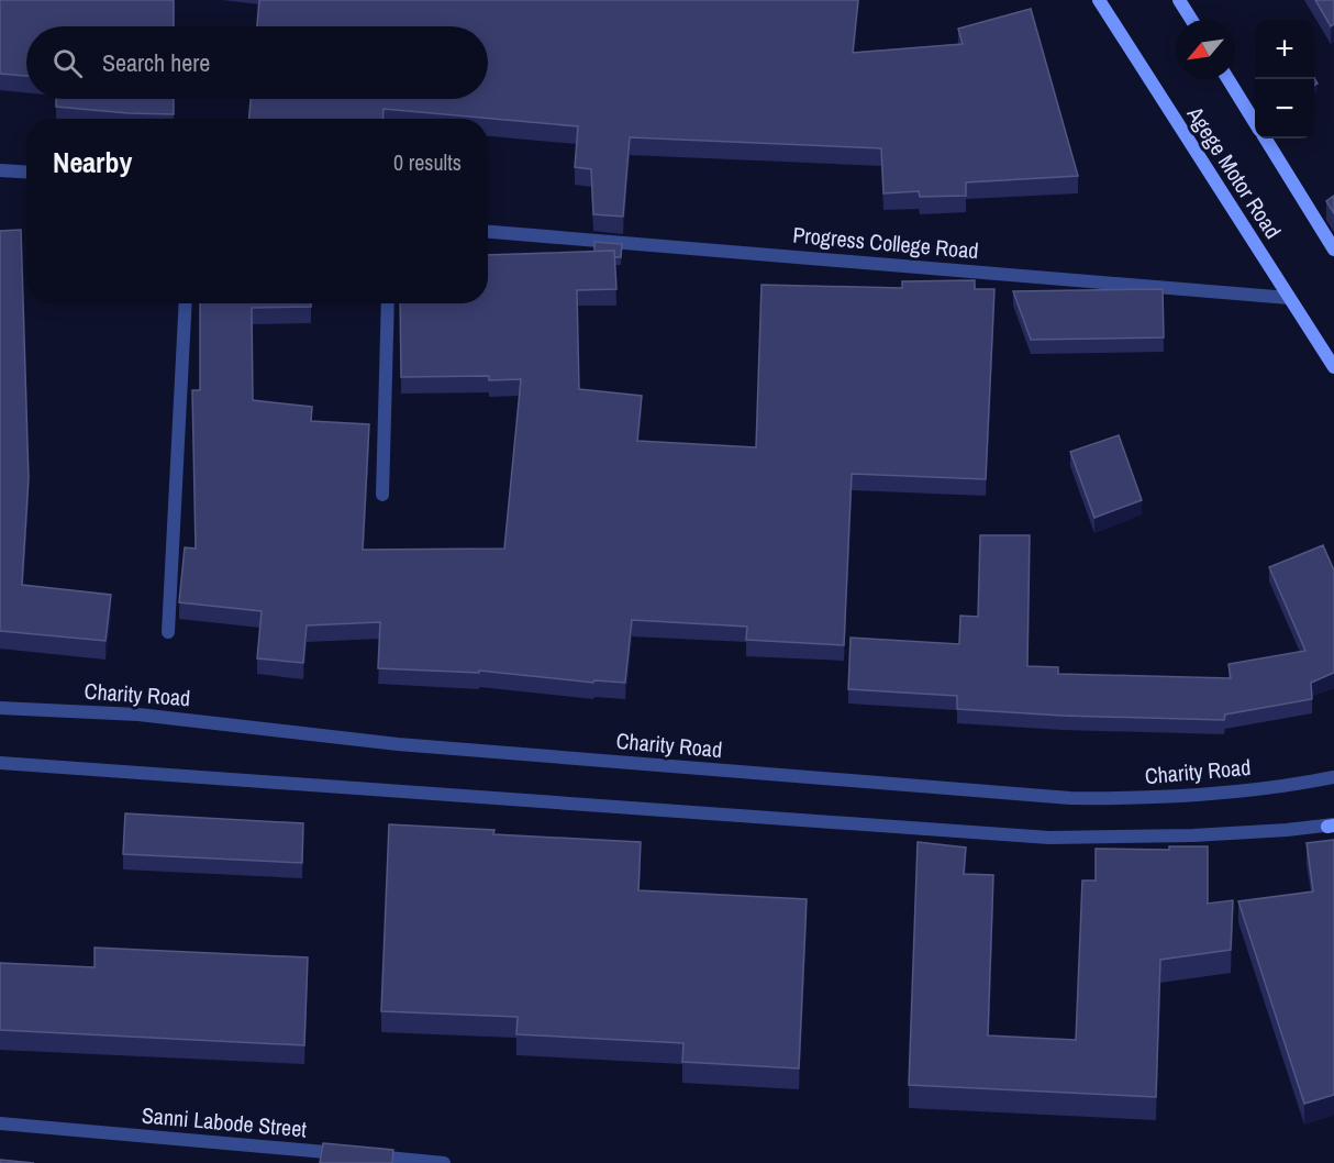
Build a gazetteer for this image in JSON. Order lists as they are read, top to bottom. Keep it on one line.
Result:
{"streets":{"main road":["Agege Motor Road"],"street":["Progress College Road","Charity Road","Sanni Labode Street"]},"crossings":[["Agege Motor Road","Progress College Road"]],"north":"bottom left","page":{"map_buttons":["+","−"],"search":"Search here","heading":["Nearby","0 results"]}}
